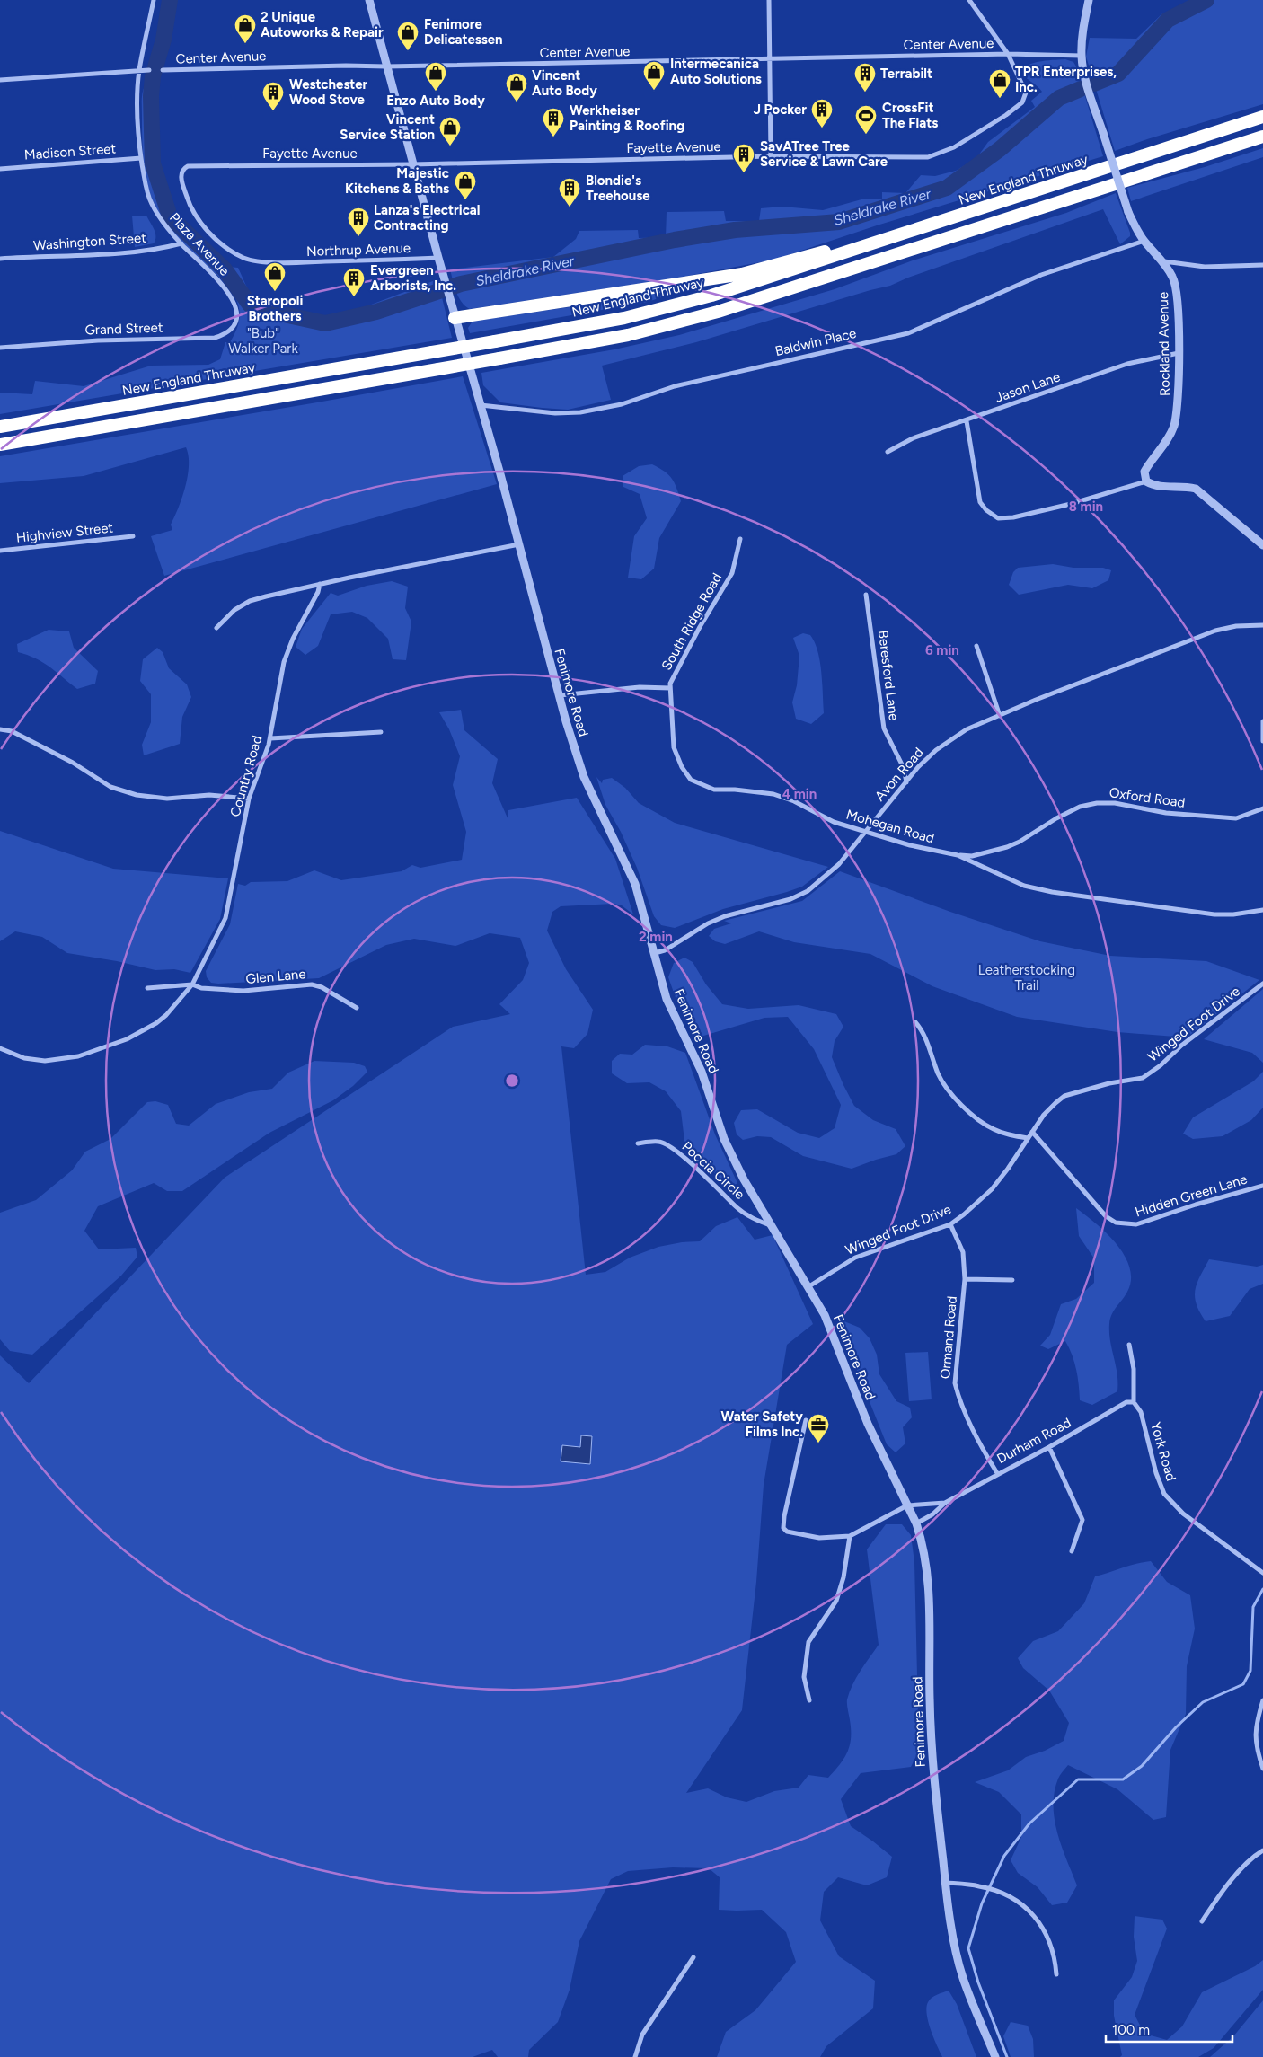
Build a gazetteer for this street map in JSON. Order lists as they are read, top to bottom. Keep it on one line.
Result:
{"streets":{"highway":["New England Thruway"],"street":["Center Avenue","Fayette Avenue","Madison Street","Washington Street","Plaza Avenue","Northrup Avenue","Grand Street","Baldwin Place","Rockland Avenue","Jason Lane","Highview Street","South Ridge Road","Beresford Lane","Fenimore Road","Avon Road","Country Road","Oxford Road","Mohegan Road","Glen Lane","Winged Foot Drive","Poccia Circle","Hidden Green Lane","Ormand Road","Durham Road","York Road"]},"crossings":[["Center Avenue","Fayette Avenue"],["Center Avenue","Fenimore Road"],["Fayette Avenue","Northrup Avenue"],["Fayette Avenue","Fenimore Road"],["Madison Street","Plaza Avenue"],["Washington Street","Plaza Avenue"],["Plaza Avenue","Grand Street"],["Northrup Avenue","Fenimore Road"],["Baldwin Place","Rockland Avenue"],["Baldwin Place","Fenimore Road"],["Rockland Avenue","Jason Lane"],["South Ridge Road","Mohegan Road"],["Beresford Lane","Avon Road"],["Fenimore Road","Avon Road"],["Fenimore Road","Winged Foot Drive"],["Fenimore Road","Poccia Circle"],["Fenimore Road","Durham Road"],["Avon Road","Mohegan Road"],["Country Road","Glen Lane"],["Oxford Road","Mohegan Road"],["Winged Foot Drive","Hidden Green Lane"],["Winged Foot Drive","Ormand Road"],["Ormand Road","Durham Road"],["Durham Road","York Road"]],"water":["Sheldrake River"],"parks":["\"Bub\" Walker Park","Leatherstocking Trail"],"places":{"shop":["2 Unique Autoworks & Repair","Fenimore Delicatessen","Intermecanica Auto Solutions","Enzo Auto Body","TPR Enterprises, Inc.","Vincent Auto Body","Vincent Service Station","Majestic Kitchens & Baths","Staropoli Brothers"],"building":["Terrabilt","Westchester Wood Stove","J Pocker","Werkheiser Painting & Roofing","SavATree Tree Service & Lawn Care","Blondie's Treehouse","Lanza's Electrical Contracting","Evergreen Arborists, Inc."],"sports":["CrossFit The Flats"],"office":["Water Safety Films Inc."]},"scale_bar":"100 m","rings":["8 min","6 min","4 min","2 min"]}
